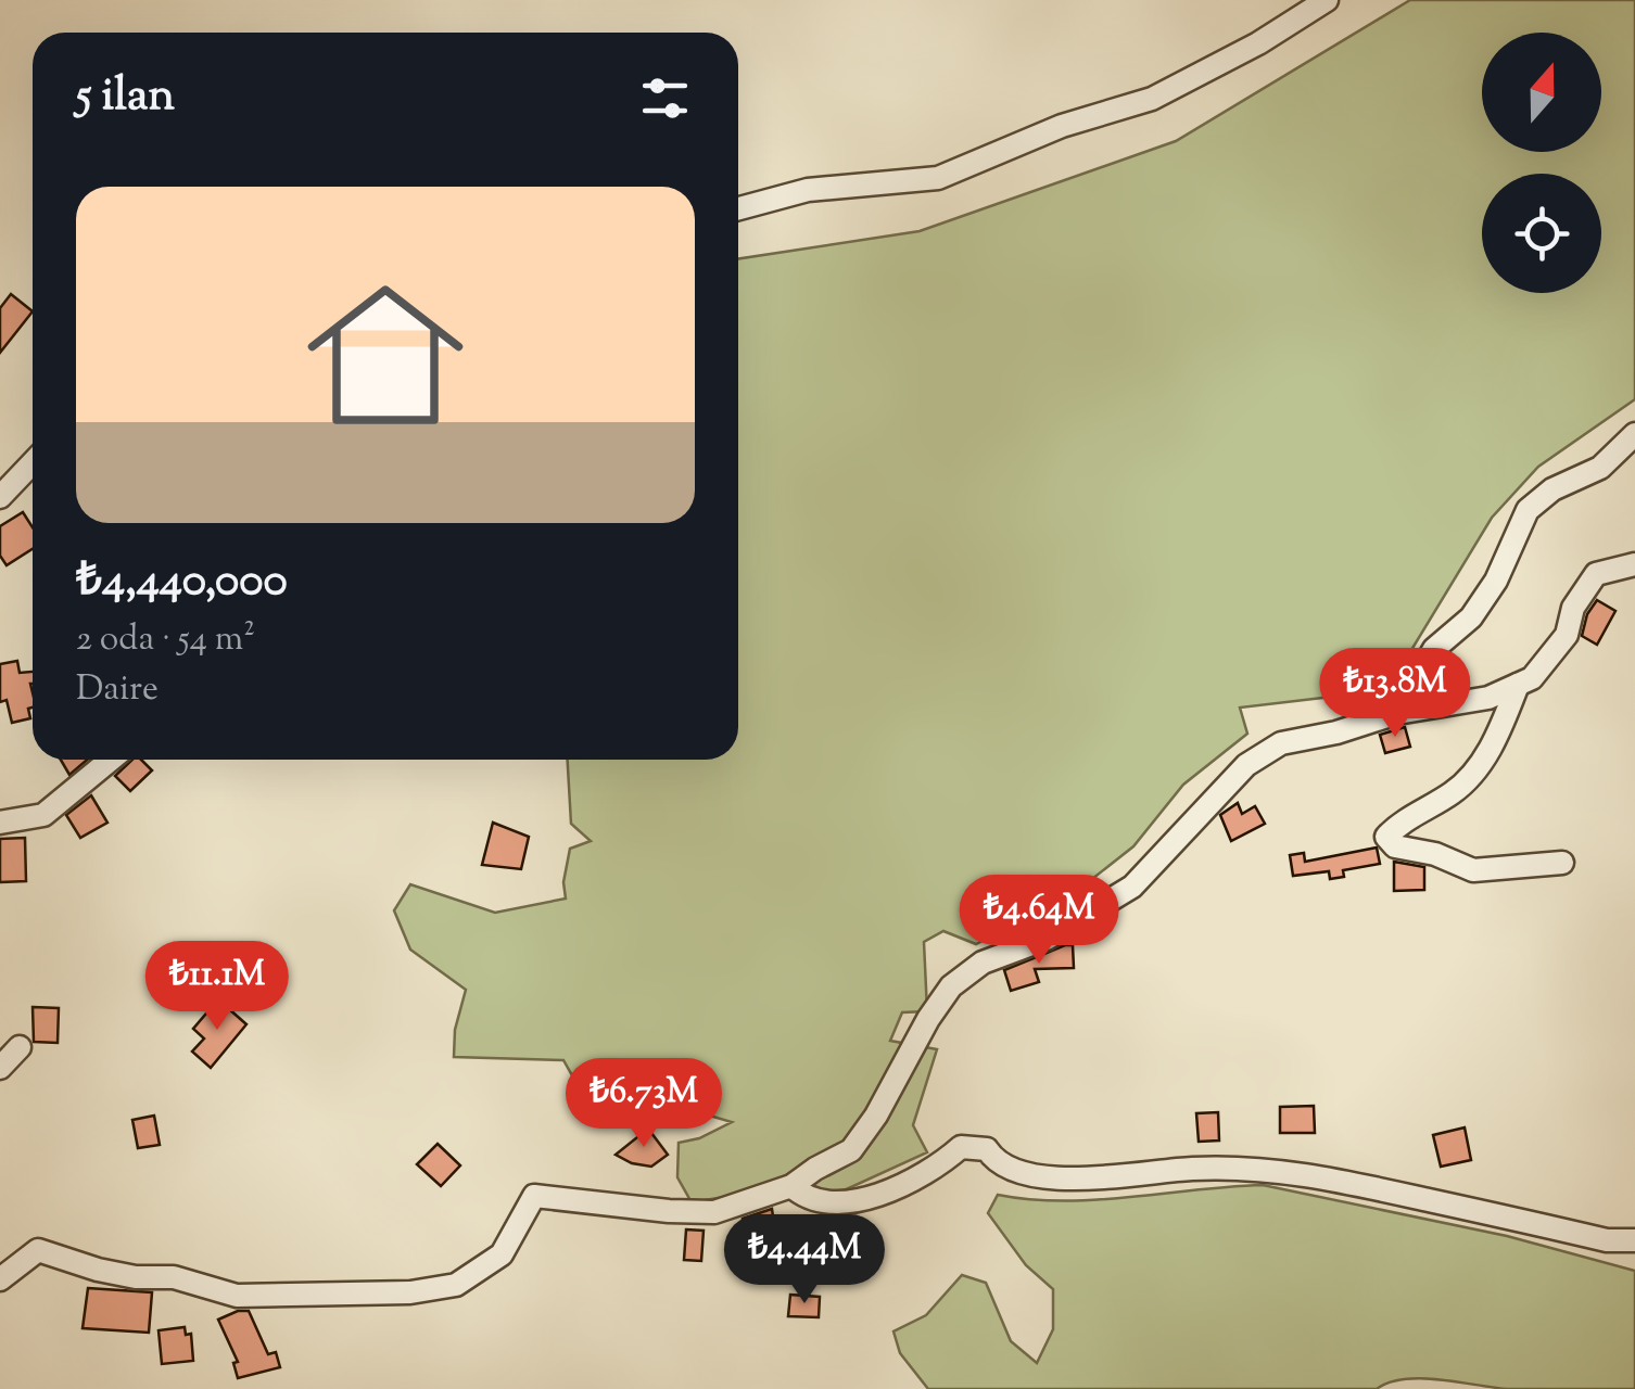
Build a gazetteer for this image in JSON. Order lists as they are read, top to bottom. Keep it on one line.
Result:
{"north":"top","page":{"heading":"5 ilan","list":[{"name":"₺4,440,000","note":"2 oda · 54 m² · Daire"}],"price":["₺13.8M","₺4.64M","₺11.1M","₺6.73M","₺4.44M"]}}
